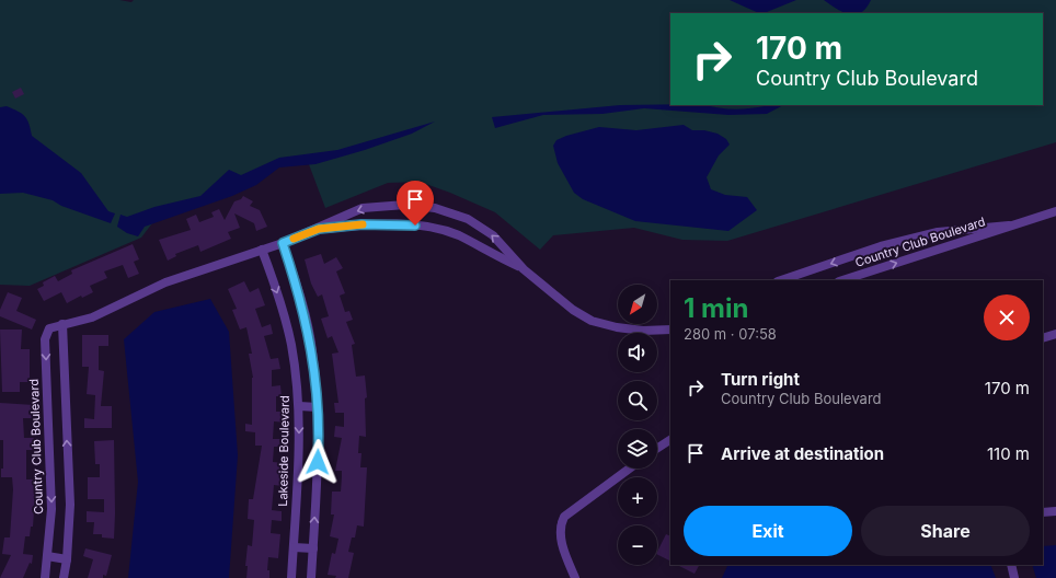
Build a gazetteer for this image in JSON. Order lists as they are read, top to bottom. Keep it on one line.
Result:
{"streets":{"street":["Country Club Boulevard","Lakeside Boulevard"]},"crossings":[["Country Club Boulevard","Lakeside Boulevard"]],"north":"bottom left","page":{"turn":["170 m","Country Club Boulevard"],"heading":["1 min","280 m · 07:58"],"map_buttons":["+","−"],"list":[{"name":"Turn right","note":"Country Club Boulevard","value":"170 m"},{"name":"Arrive at destination","value":"110 m"}],"buttons":["Exit","Share"]}}
